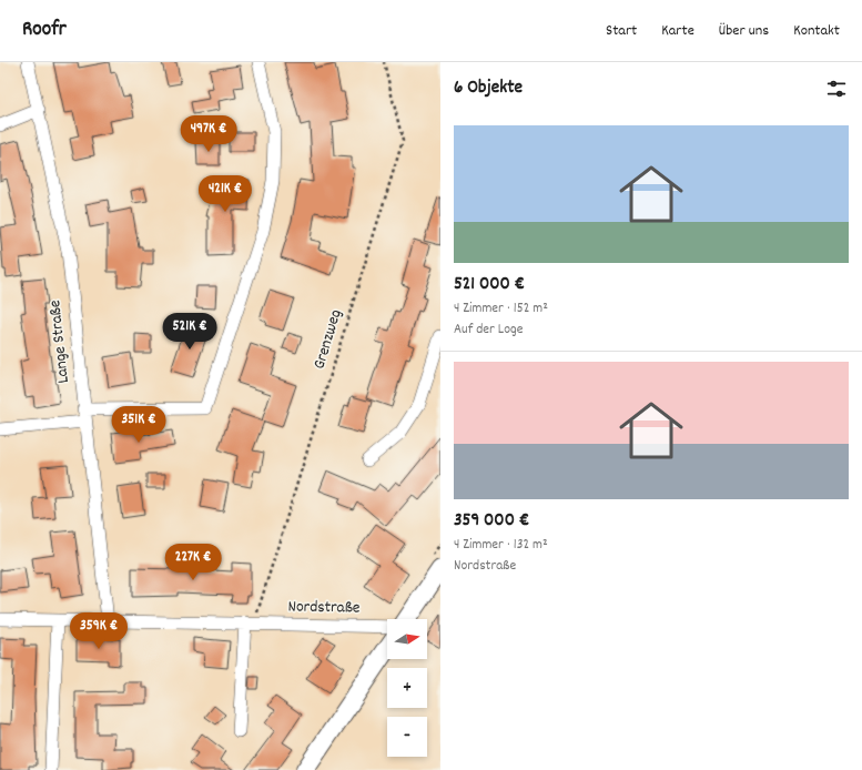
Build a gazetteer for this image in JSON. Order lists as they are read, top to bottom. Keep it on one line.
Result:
{"streets":{"street":["Lange Straße","Nordstraße"],"path":["Grenzweg"]},"crossings":[["Grenzweg","Nordstraße"],["Lange Straße","Nordstraße"]],"north":"right","page":{"header":"Roofr","nav":["Start","Karte","Über uns","Kontakt"],"heading":"6 Objekte","price":["497K €","421K €","521K €","351K €","227K €","359K €"],"list":[{"name":"521 000 €","note":"4 Zimmer · 152 m² · Auf der Loge"},{"name":"359 000 €","note":"4 Zimmer · 132 m² · Nordstraße"}],"map_buttons":["+","−"]}}
